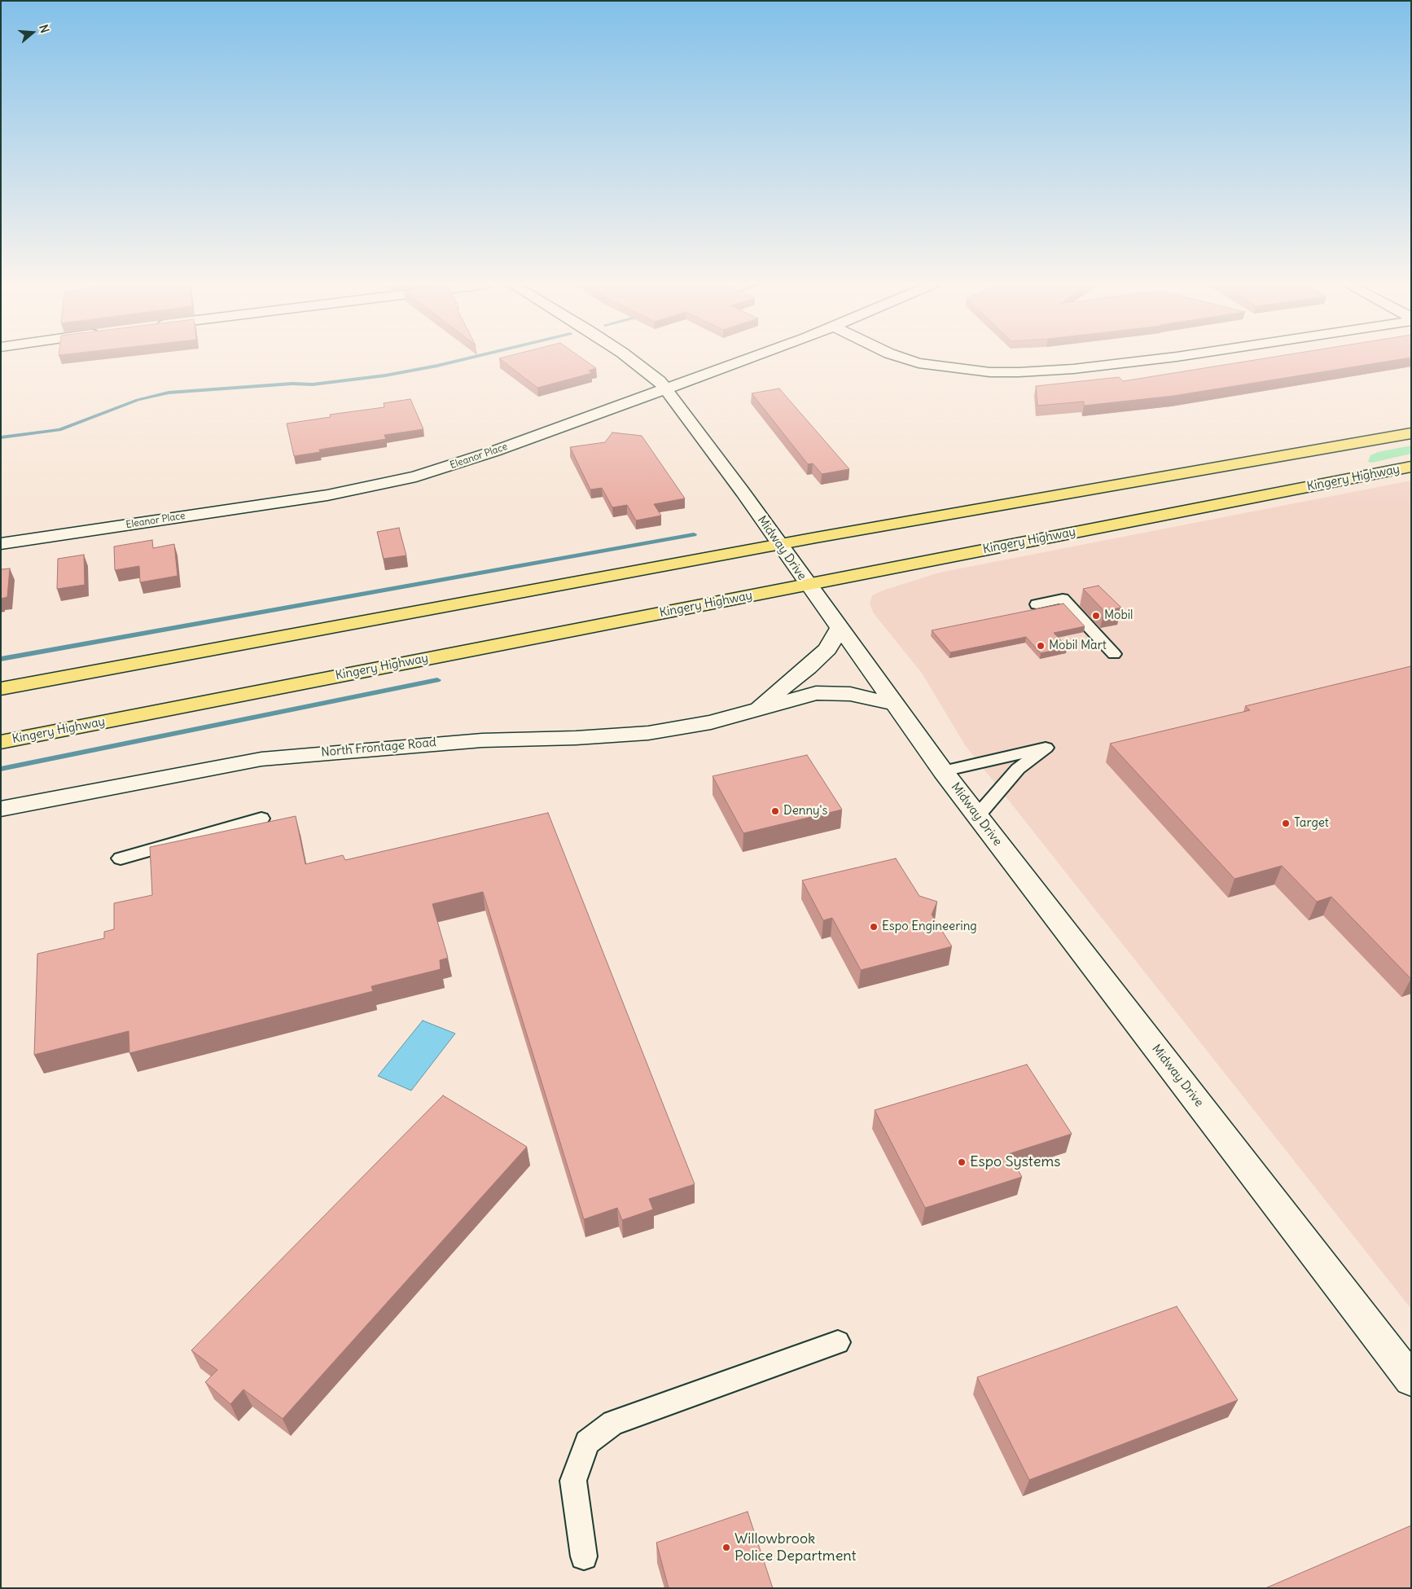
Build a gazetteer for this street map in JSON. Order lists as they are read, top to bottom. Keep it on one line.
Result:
{"streets":{"highway":["Kingery Highway"],"street":["Eleanor Place","Midway Drive","North Frontage Road"]},"crossings":[["Eleanor Place","Midway Drive"],["Kingery Highway","Midway Drive"],["Midway Drive","North Frontage Road"]],"places":["Mobil","Mobil Mart","Denny's","Target","Espo Engineering","Espo Systems","Willowbrook Police Department"],"north":"right"}
